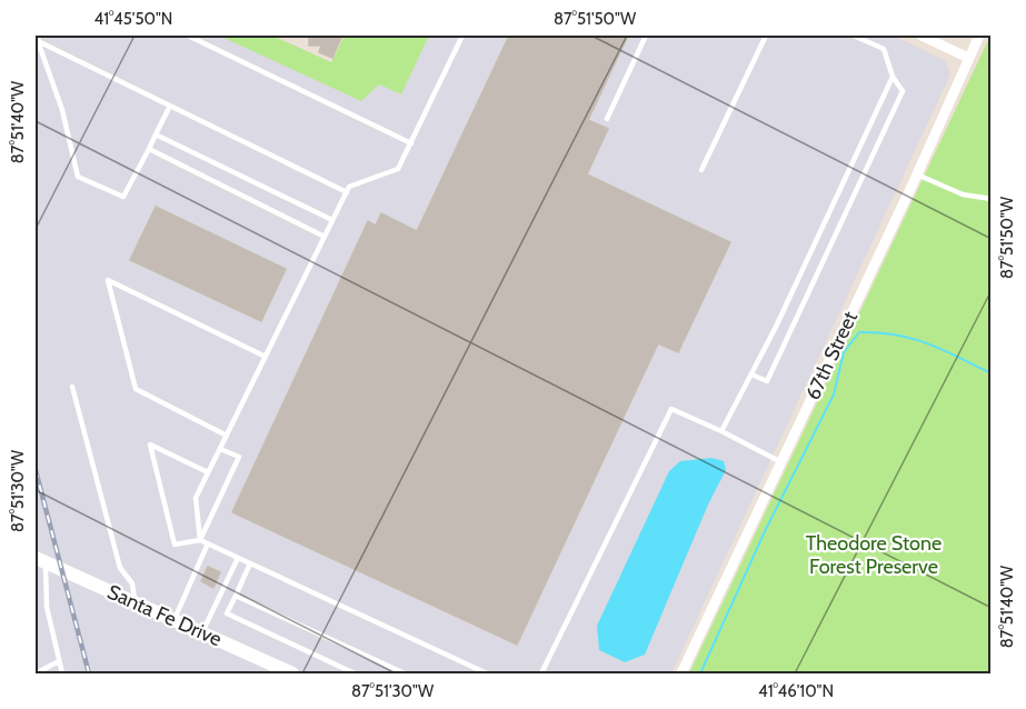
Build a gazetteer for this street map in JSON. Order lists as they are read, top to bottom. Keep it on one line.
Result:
{"streets":{"street":["67th Street","Santa Fe Drive"]},"parks":["Theodore Stone Forest Preserve"],"coordinates":["41°45'50\"N","87°51'50\"W","87°51'40\"W","87°51'30\"W","41°46'10\"N"]}
